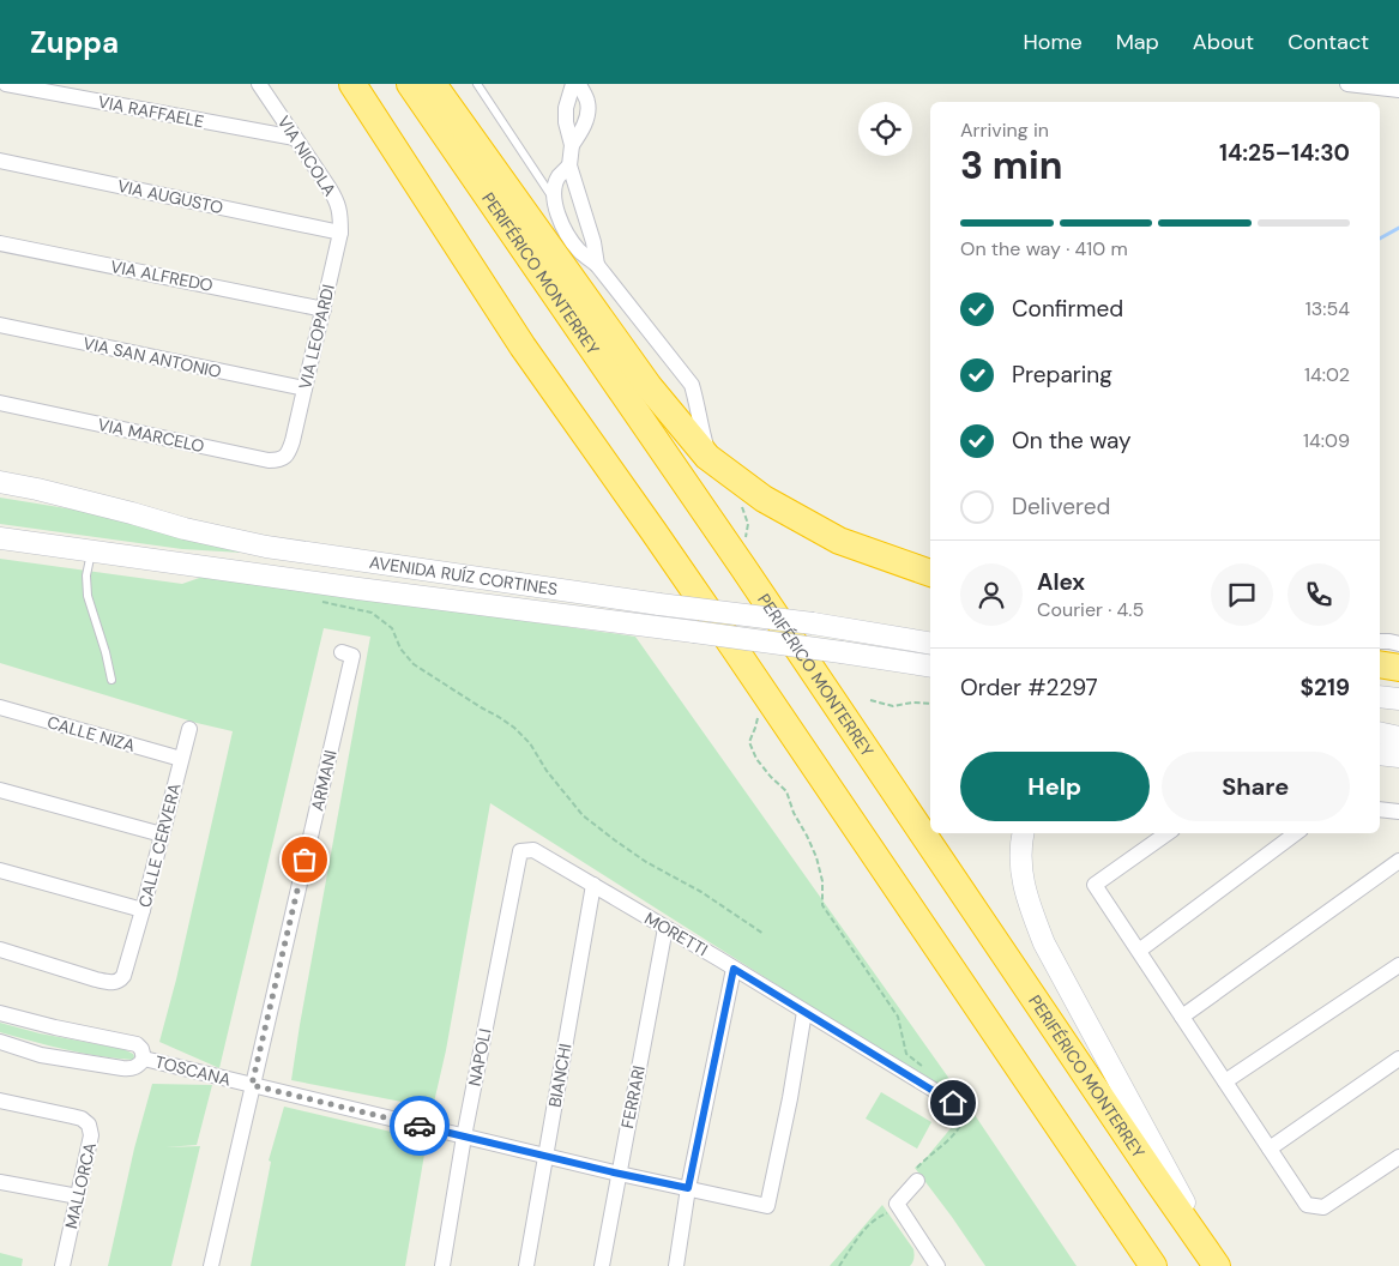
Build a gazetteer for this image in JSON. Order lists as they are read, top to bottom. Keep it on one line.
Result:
{"streets":{"highway":["PERIFÉRICO MONTERREY"],"main road":["AVENIDA RUÍZ CORTINES"],"street":["VIA RAFFAELE","VIA NICOLA","VIA AUGUSTO","VIA ALFREDO","VIA LEOPARDI","VIA SAN ANTONIO","VIA MARCELO","CALLE NIZA","ARMANI","CALLE CERVERA","MORETTI","NAPOLI","TOSCANA","BIANCHI","FERRARI","MALLORCA"]},"crossings":[["VIA RAFFAELE","VIA NICOLA"],["VIA NICOLA","VIA AUGUSTO"],["VIA NICOLA","VIA LEOPARDI"],["VIA AUGUSTO","VIA LEOPARDI"],["VIA ALFREDO","VIA LEOPARDI"],["VIA LEOPARDI","VIA SAN ANTONIO"],["VIA LEOPARDI","VIA MARCELO"],["CALLE NIZA","CALLE CERVERA"],["ARMANI","TOSCANA"],["MORETTI","NAPOLI"],["MORETTI","TOSCANA"],["MORETTI","BIANCHI"],["MORETTI","FERRARI"],["NAPOLI","TOSCANA"],["TOSCANA","BIANCHI"],["TOSCANA","FERRARI"]],"page":{"header":"Zuppa","nav":["Home","Map","About","Contact"],"heading":["3 min","Arriving in","14:25–14:30"],"panel":["Alex","Courier · 4.5","Order #2297","$219"],"bar":"On the way · 410 m","list":[["Confirmed","13:54"],["Preparing","14:02"],["On the way","14:09"],"Delivered"],"buttons":["Help","Share"]}}
